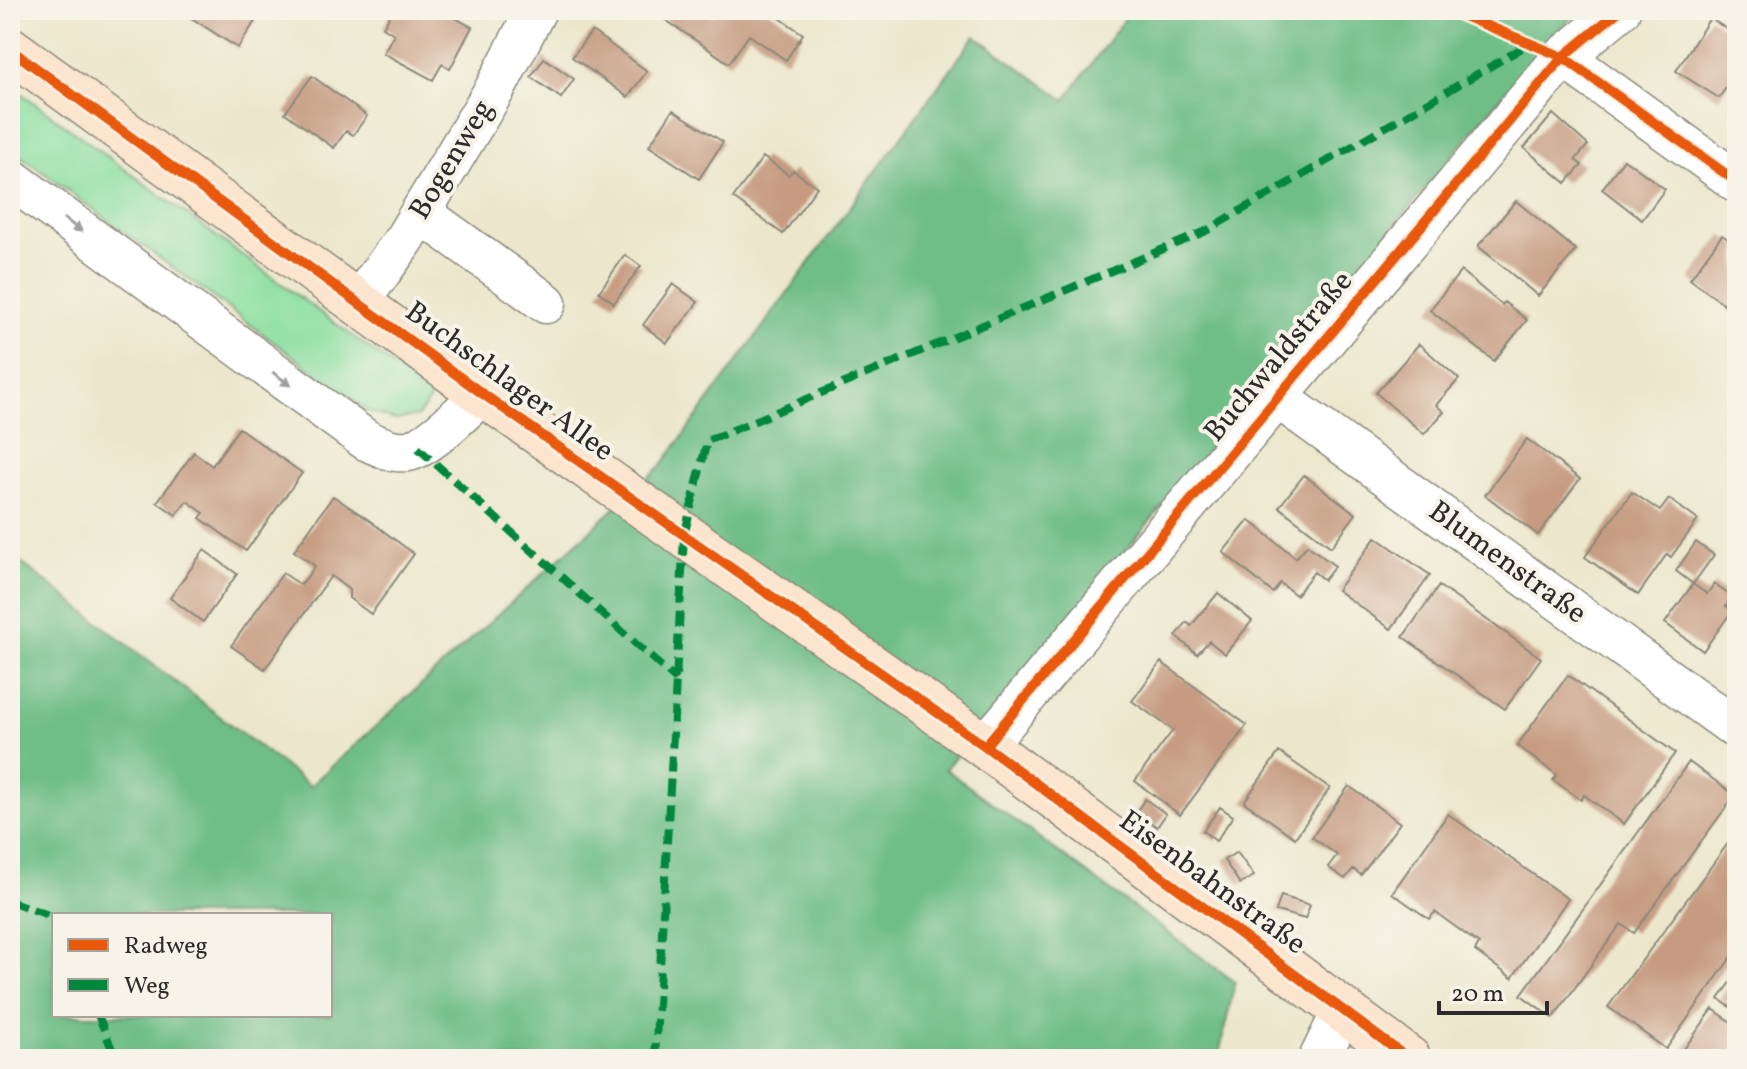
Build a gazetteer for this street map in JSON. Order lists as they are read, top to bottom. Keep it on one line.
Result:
{"streets":{"main road":["Buchschlager Allee","Eisenbahnstraße"],"street":["Bogenweg","Buchwaldstraße","Blumenstraße"]},"crossings":[["Bogenweg","Buchschlager Allee"],["Buchwaldstraße","Buchschlager Allee"],["Buchwaldstraße","Blumenstraße"],["Buchwaldstraße","Eisenbahnstraße"],["Buchschlager Allee","Eisenbahnstraße"]],"legend":["Radweg","Weg"],"scale_bar":"20 m"}
